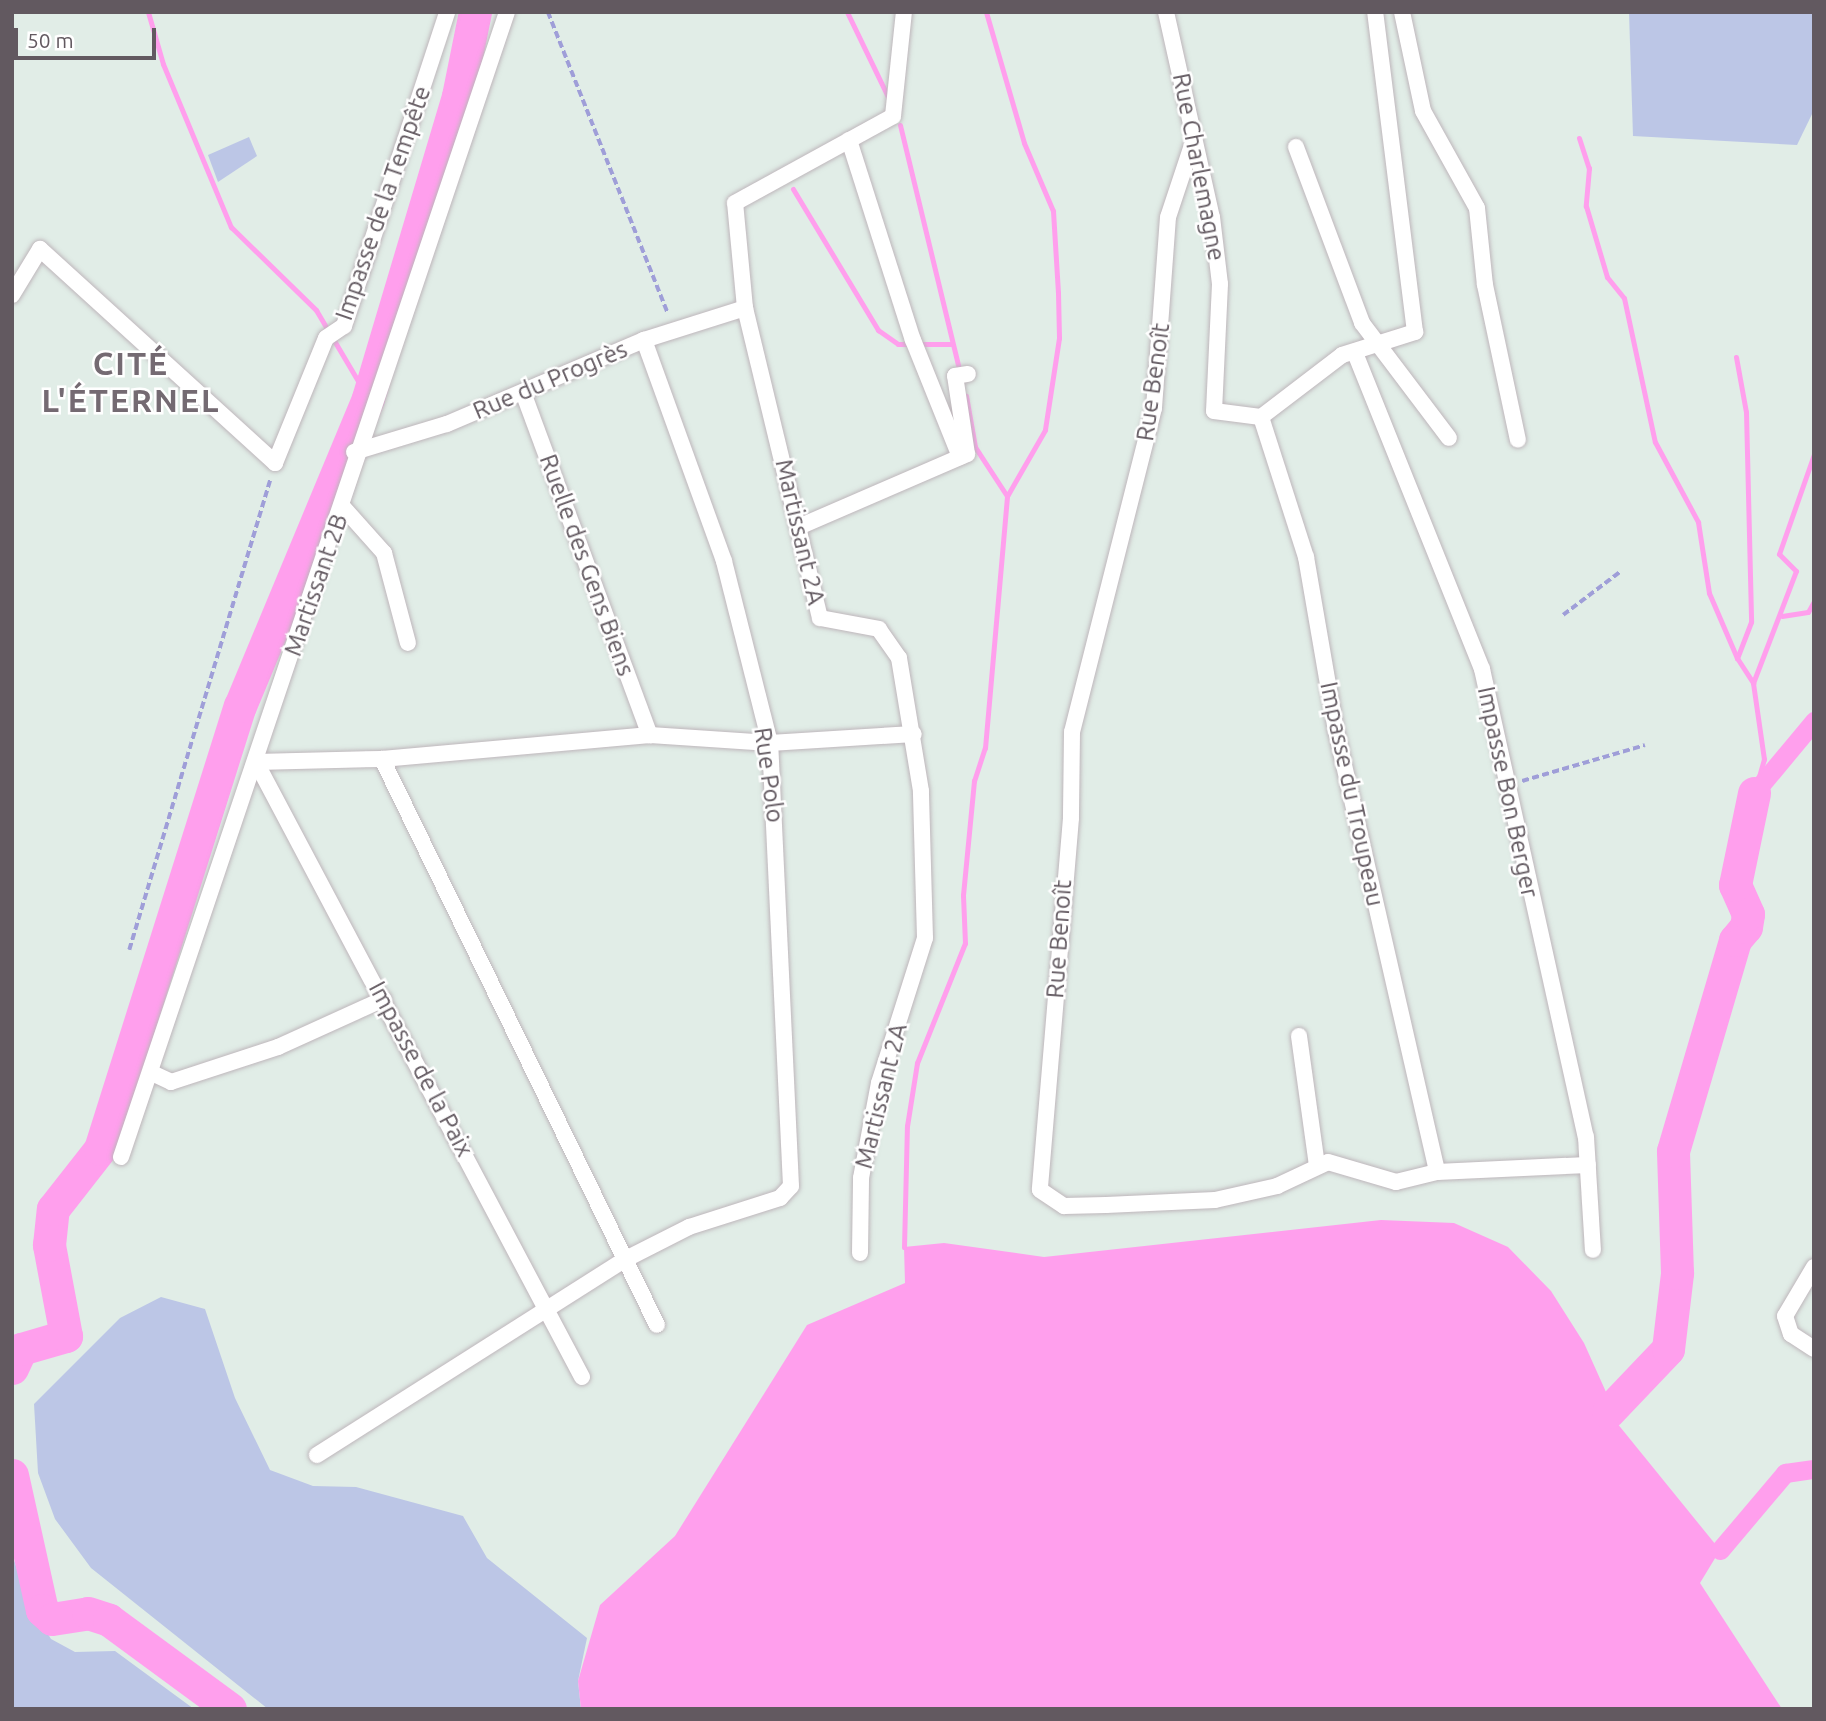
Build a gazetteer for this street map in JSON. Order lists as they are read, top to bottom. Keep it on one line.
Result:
{"streets":{"street":["Rue Charlemagne","Impasse de la Tempête","Rue du Progrès","Rue Benoît","Martissant 2A","Ruelle des Gens Biens","Martissant 2B","Rue Polo","Impasse Bon Berger","Impasse du Troupeau","Impasse de la Paix"]},"crossings":[["Rue Charlemagne","Rue Benoît"],["Rue Charlemagne","Impasse du Troupeau"],["Rue du Progrès","Martissant 2A"],["Rue du Progrès","Ruelle des Gens Biens"],["Rue du Progrès","Martissant 2B"],["Rue du Progrès","Rue Polo"],["Martissant 2B","Impasse de la Paix"]],"districts":["CITÉ L'ÉTERNEL"],"scale_bar":"50 m"}
